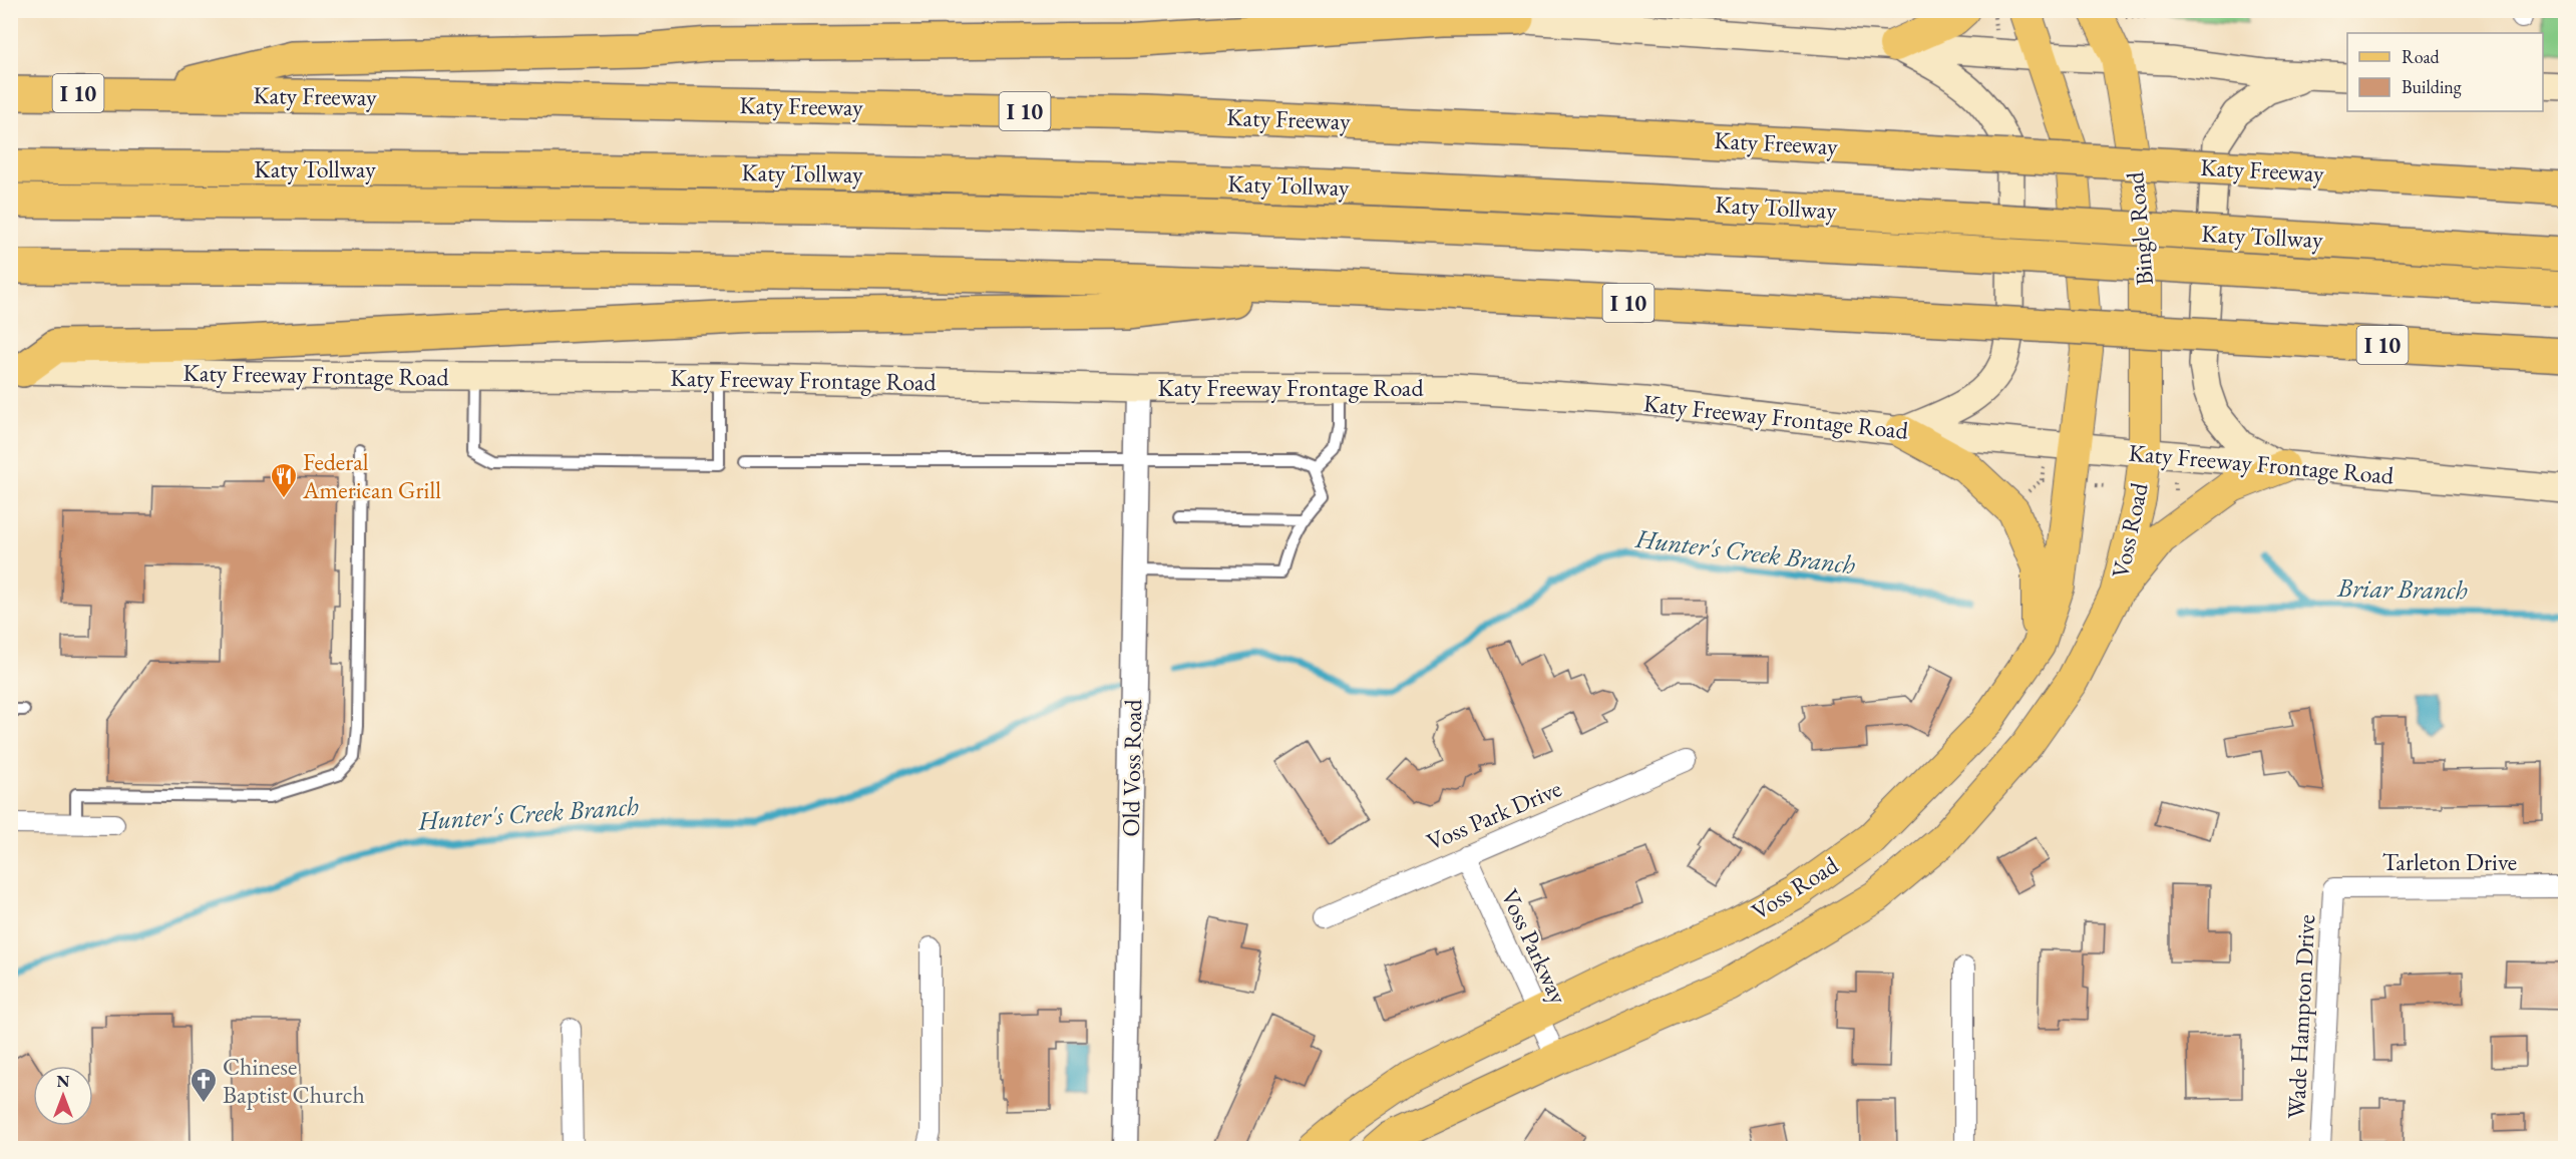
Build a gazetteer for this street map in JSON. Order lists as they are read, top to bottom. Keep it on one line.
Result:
{"streets":{"highway":["I 10","Katy Freeway","Katy Tollway"],"main road":["Bingle Road","Katy Freeway Frontage Road","Voss Road"],"street":["Old Voss Road","Voss Park Drive","Tarleton Drive","Voss Parkway","Wade Hampton Drive"]},"crossings":[["Bingle Road","Katy Freeway Frontage Road"],["Bingle Road","Voss Road"],["Katy Freeway Frontage Road","Voss Road"],["Katy Freeway Frontage Road","Old Voss Road"],["Voss Road","Voss Parkway"],["Voss Park Drive","Voss Parkway"],["Tarleton Drive","Wade Hampton Drive"]],"water":["Hunter's Creek Branch","Briar Branch"],"places":{"restaurant":["Federal American Grill"],"church":["Chinese Baptist Church"]},"legend":["Road","Building"],"north":"top"}
